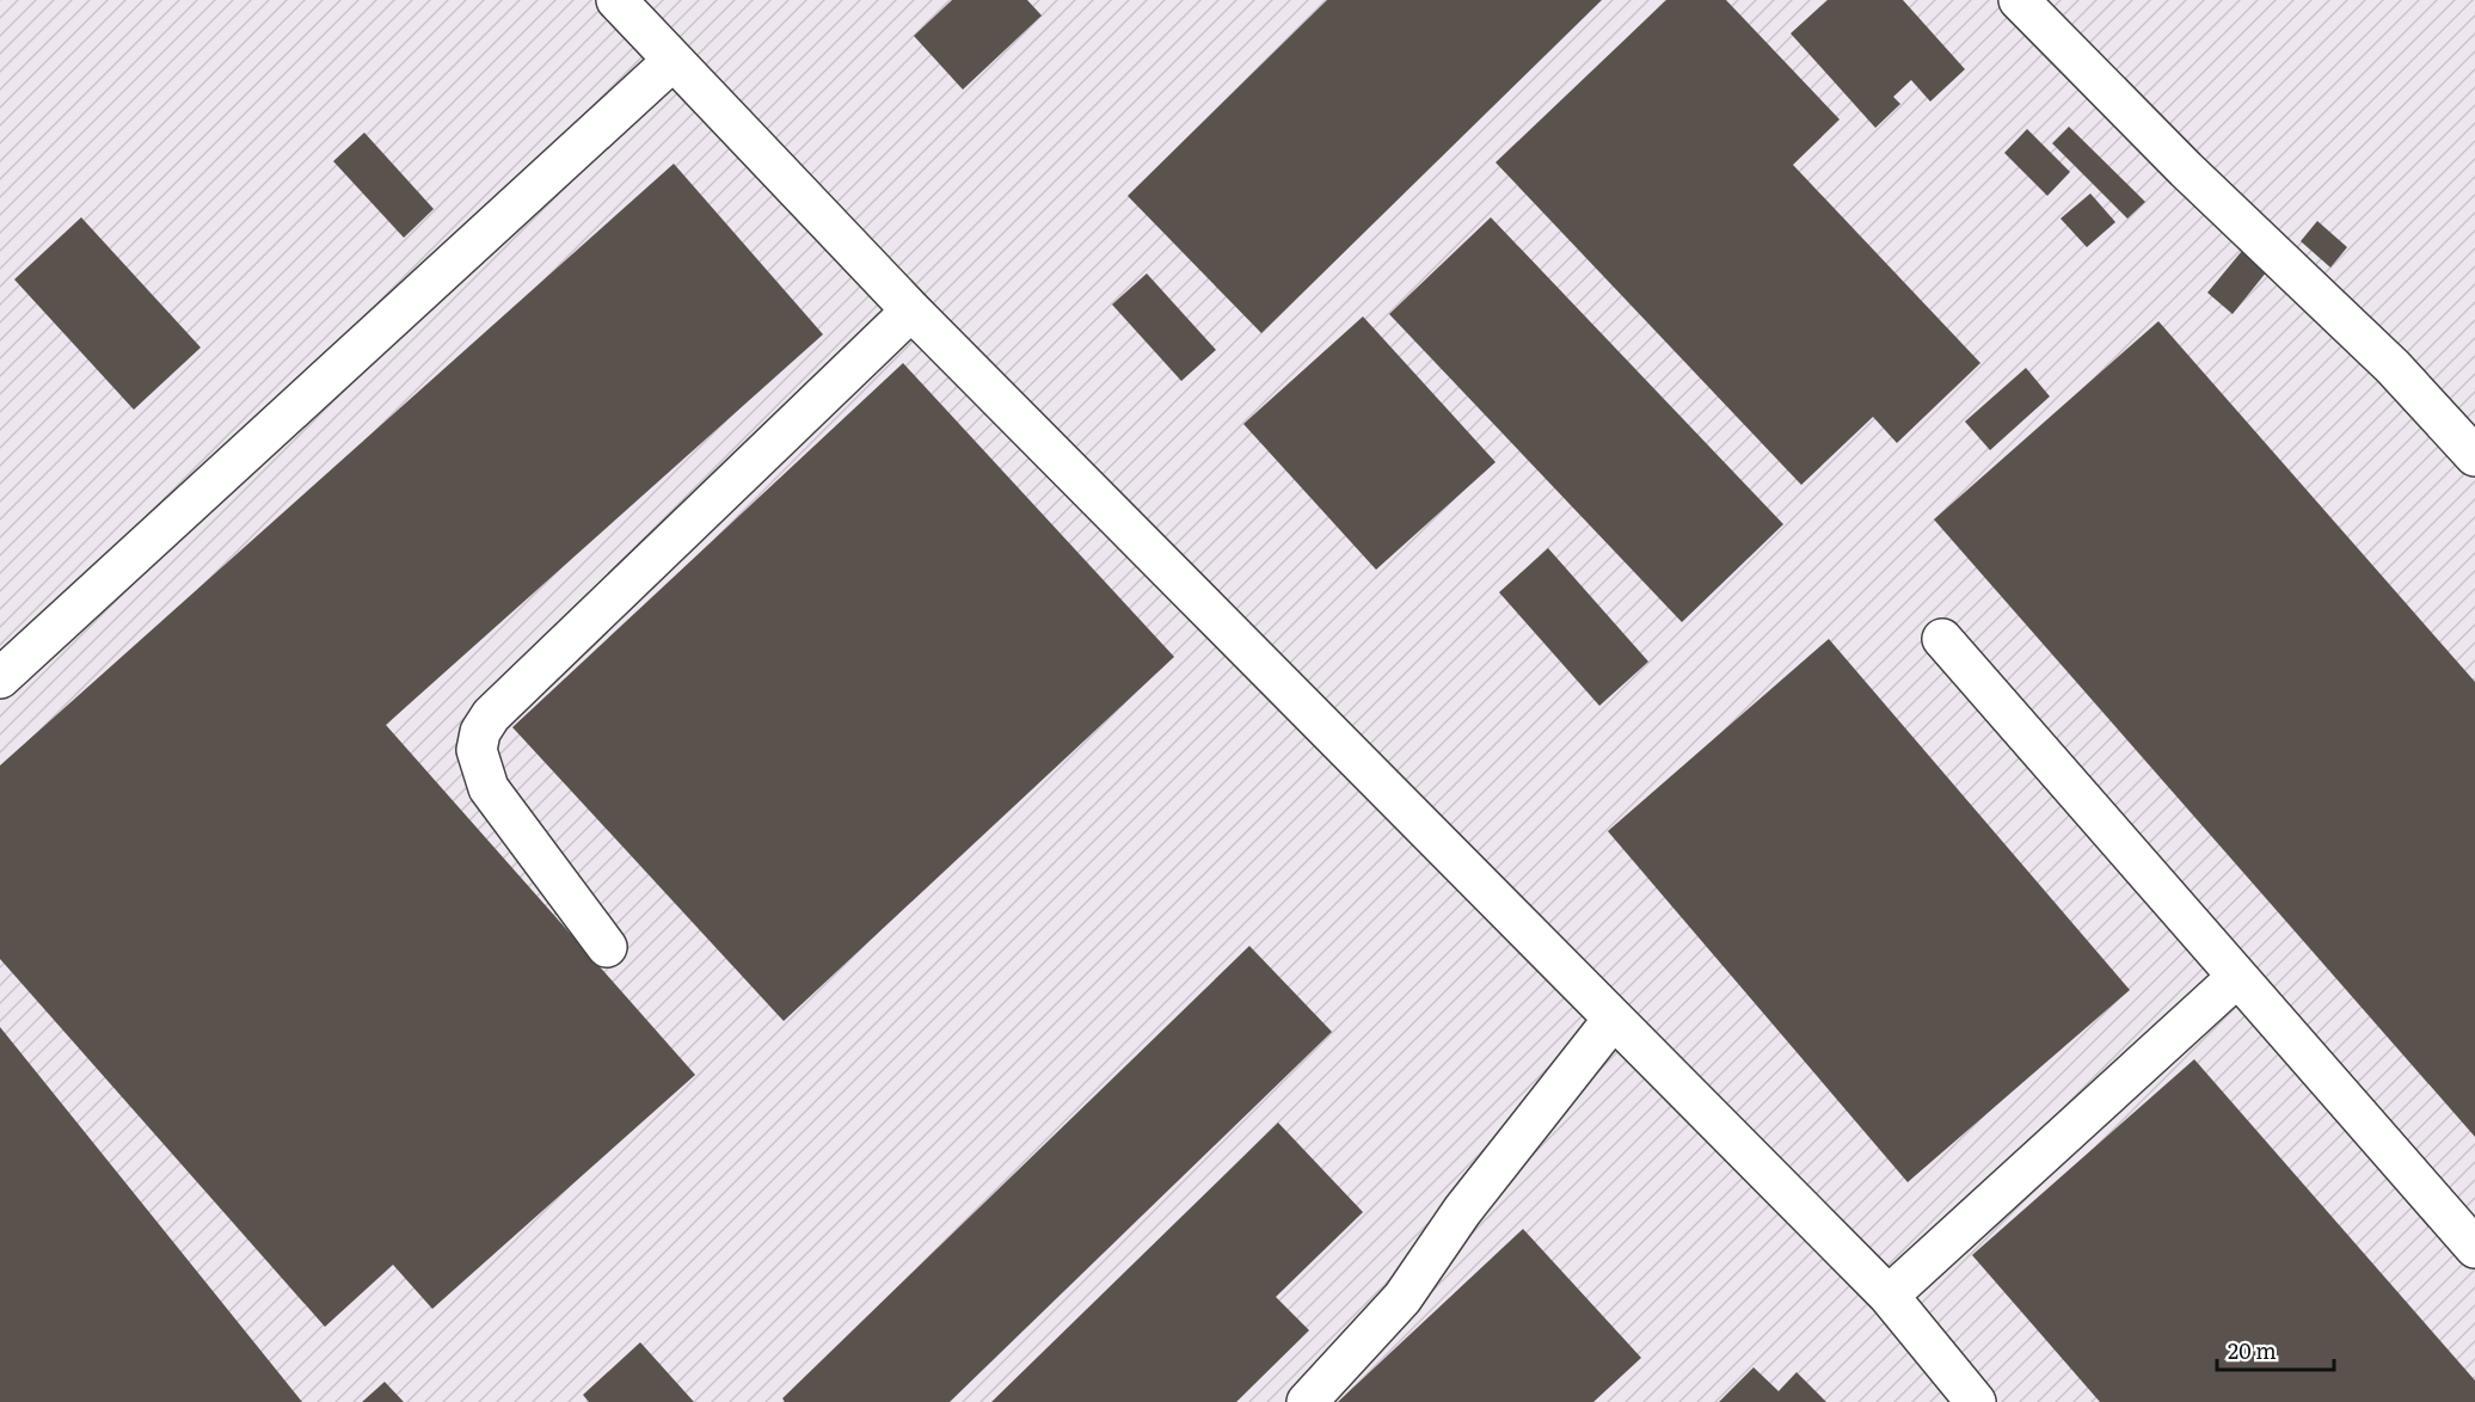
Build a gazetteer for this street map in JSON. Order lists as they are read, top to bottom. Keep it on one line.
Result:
{"scale_bar":"20 m"}
